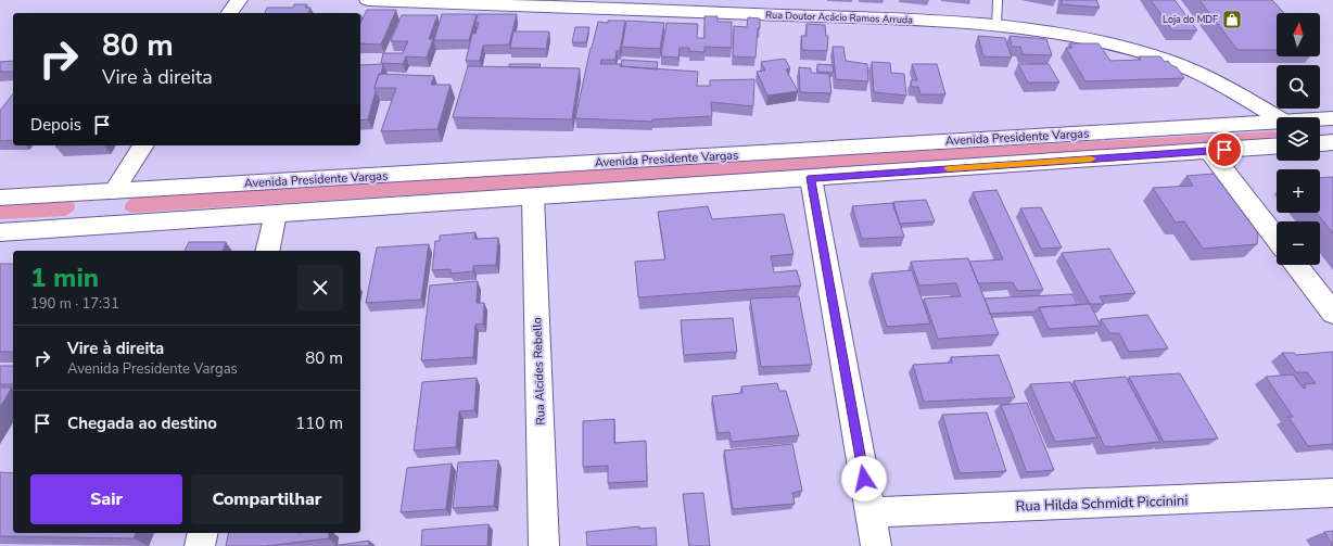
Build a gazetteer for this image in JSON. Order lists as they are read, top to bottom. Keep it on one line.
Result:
{"streets":{"main road":["Rua Doutor Acácio Ramos Arruda","Avenida Presidente Vargas","Rua Alcides Rebello","Rua Hilda Schmidt Piccinini"]},"places":{"shop":["Loja do MDF"]},"north":"top","page":{"map_buttons":["+","−"],"turn":["80 m","Vire à direita"],"then":"Depois","heading":["1 min","190 m · 17:31"],"list":[{"name":"Vire à direita","note":"Avenida Presidente Vargas","value":"80 m"},{"name":"Chegada ao destino","value":"110 m"}],"buttons":["Sair","Compartilhar"]}}
